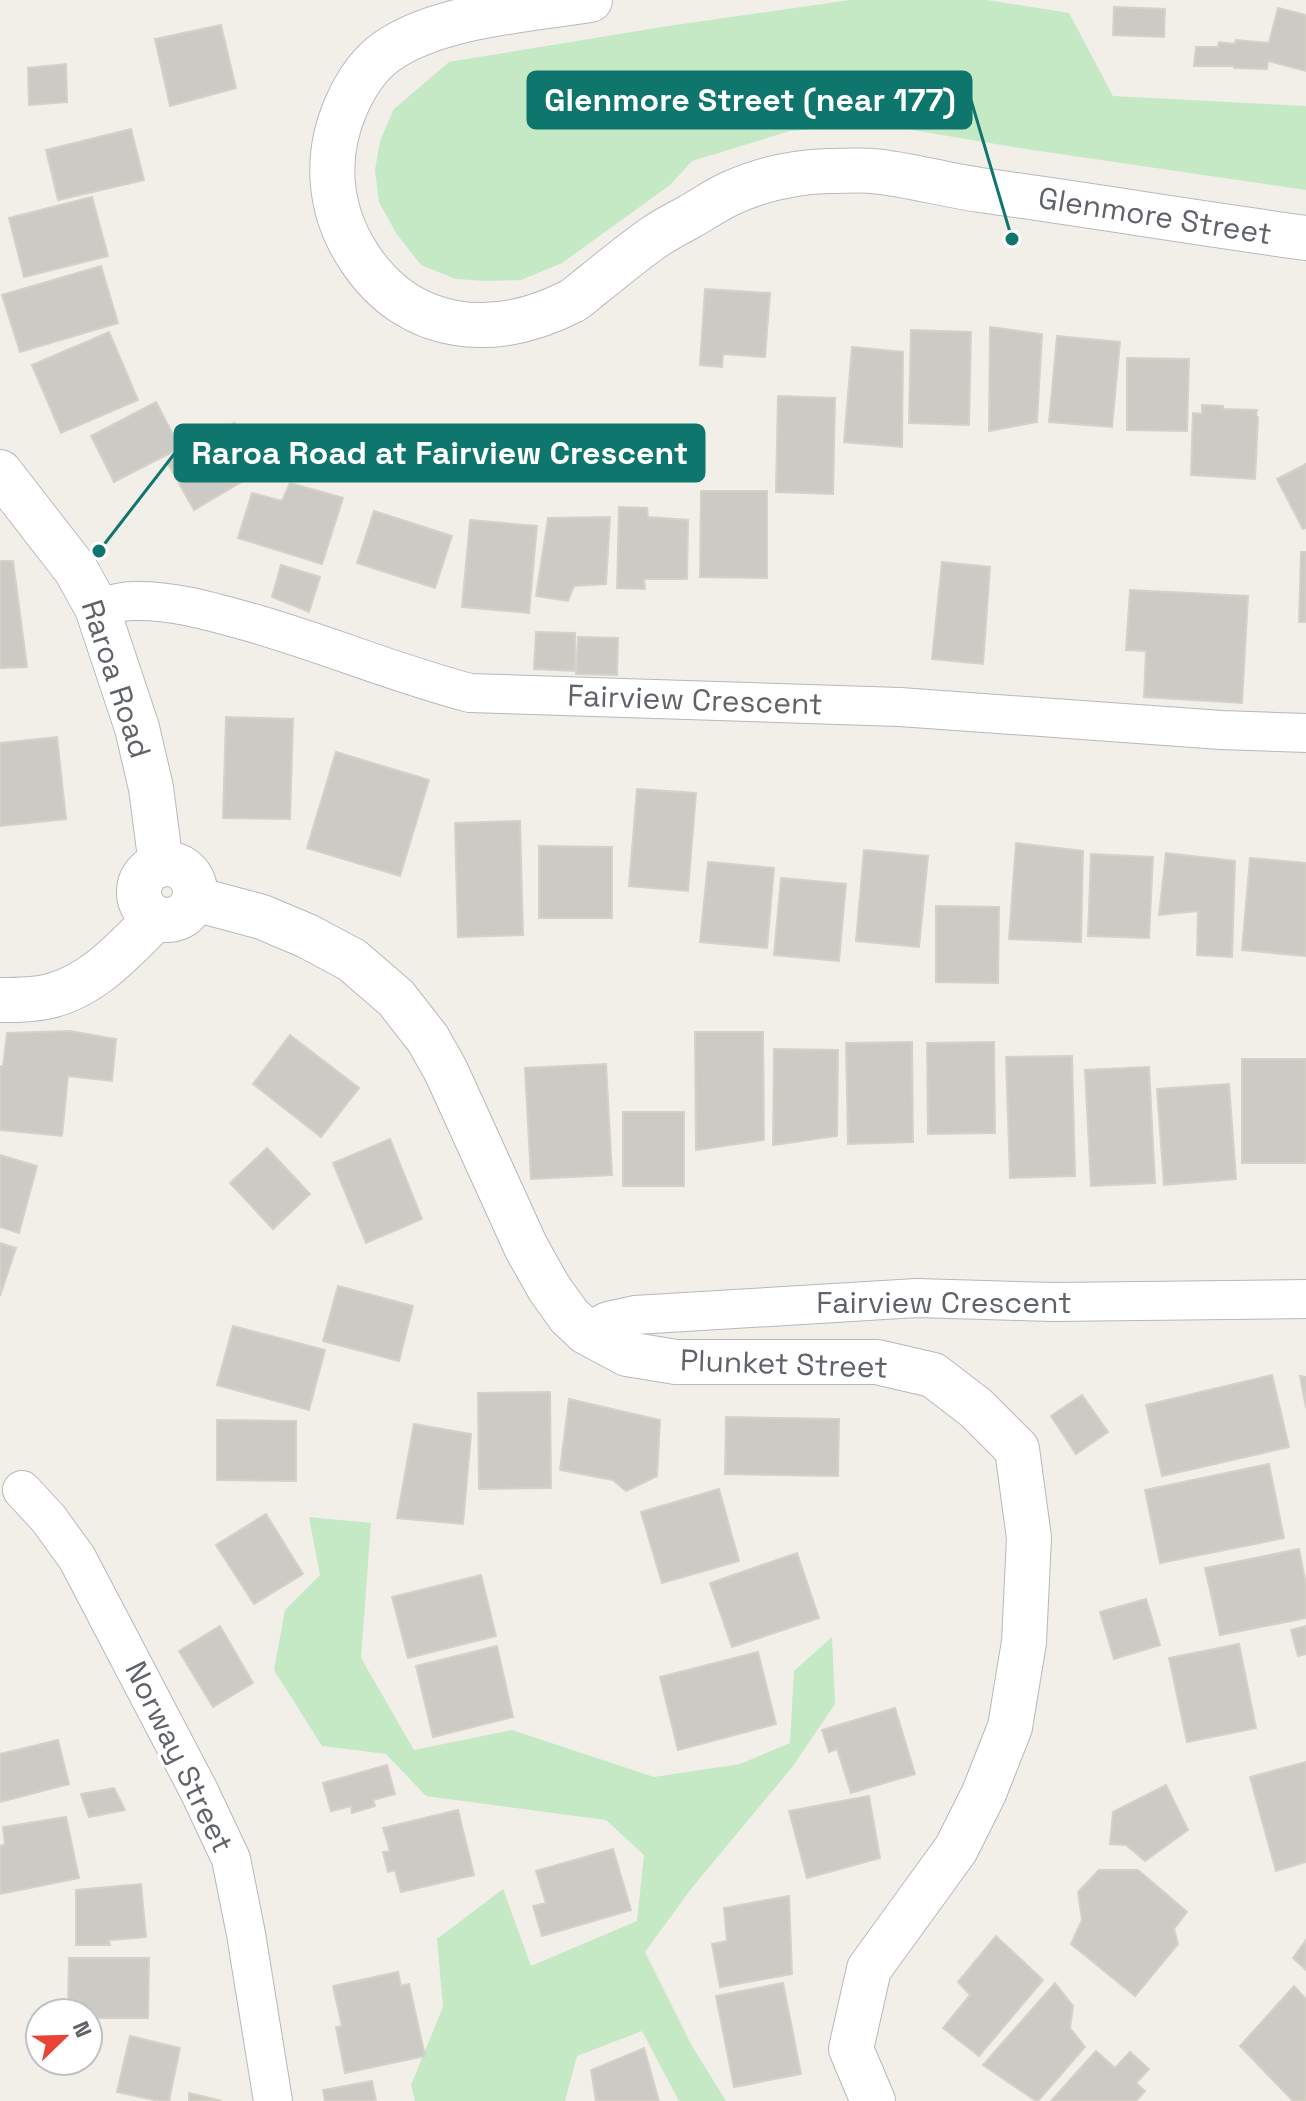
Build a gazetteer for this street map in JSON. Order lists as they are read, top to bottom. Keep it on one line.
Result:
{"streets":{"main road":["Glenmore Street","Raroa Road","Plunket Street"],"street":["Fairview Crescent","Norway Street"]},"crossings":[["Raroa Road","Fairview Crescent"],["Raroa Road","Plunket Street"],["Fairview Crescent","Plunket Street"]],"places":["Glenmore Street (near 177)","Raroa Road at Fairview Crescent"],"north":"top right"}
